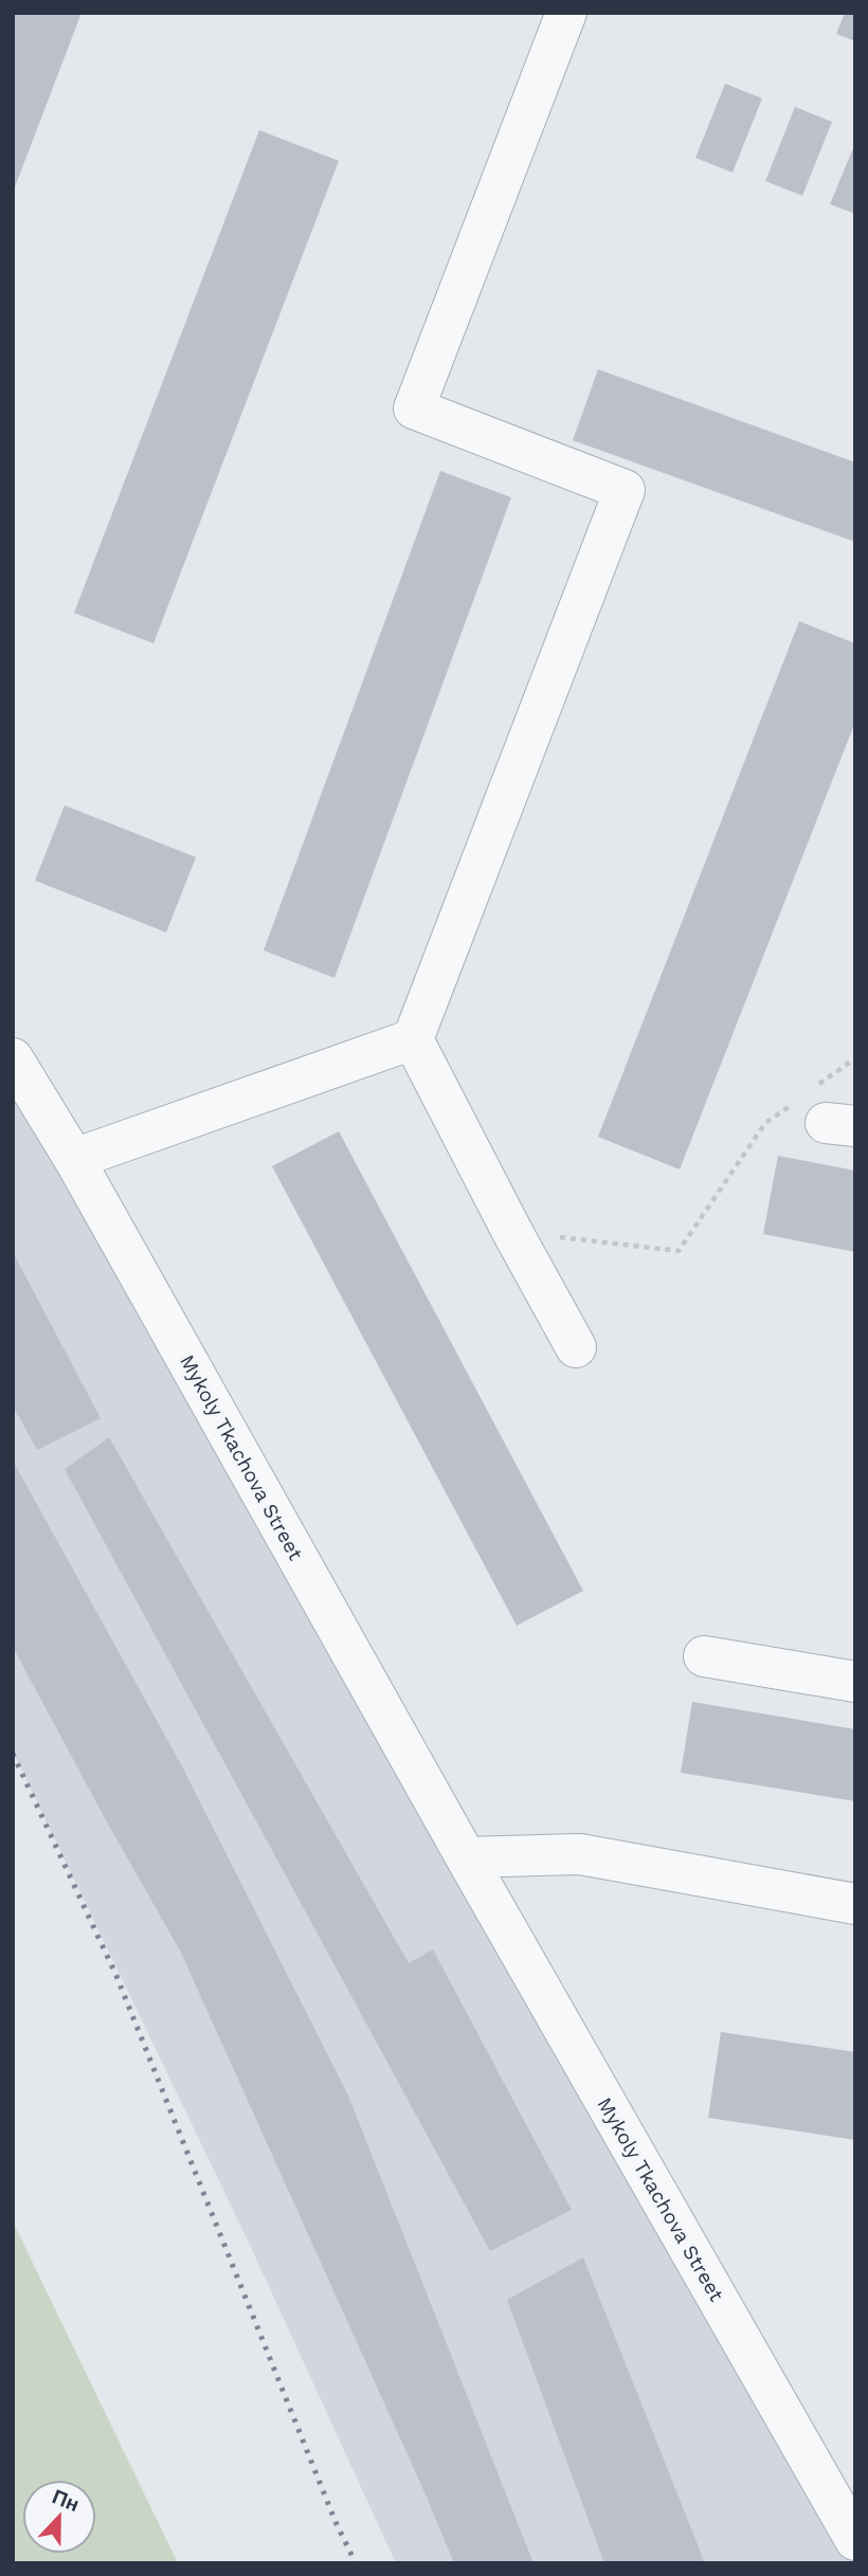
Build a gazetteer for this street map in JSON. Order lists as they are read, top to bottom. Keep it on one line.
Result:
{"streets":{"street":["Mykoly Tkachova Street"]},"north":"top"}
